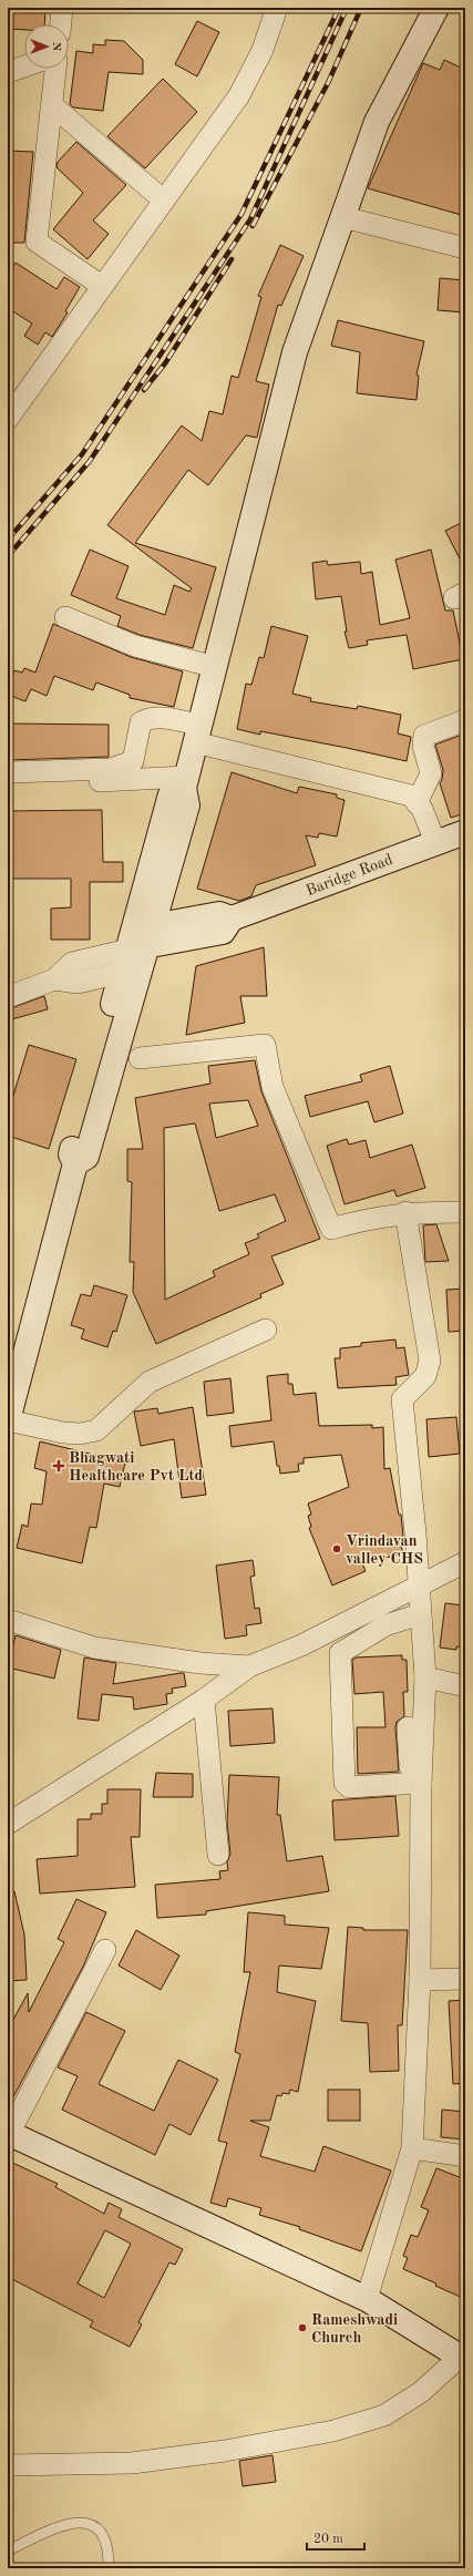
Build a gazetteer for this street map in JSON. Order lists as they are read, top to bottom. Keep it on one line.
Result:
{"streets":{"main road":["Baridge Road"]},"places":{"health":["Bhagwati Healthcare Pvt Ltd"],"other":["Vrindavan valley CHS","Rameshwadi Church"]},"scale_bar":"20 m","north":"right"}
